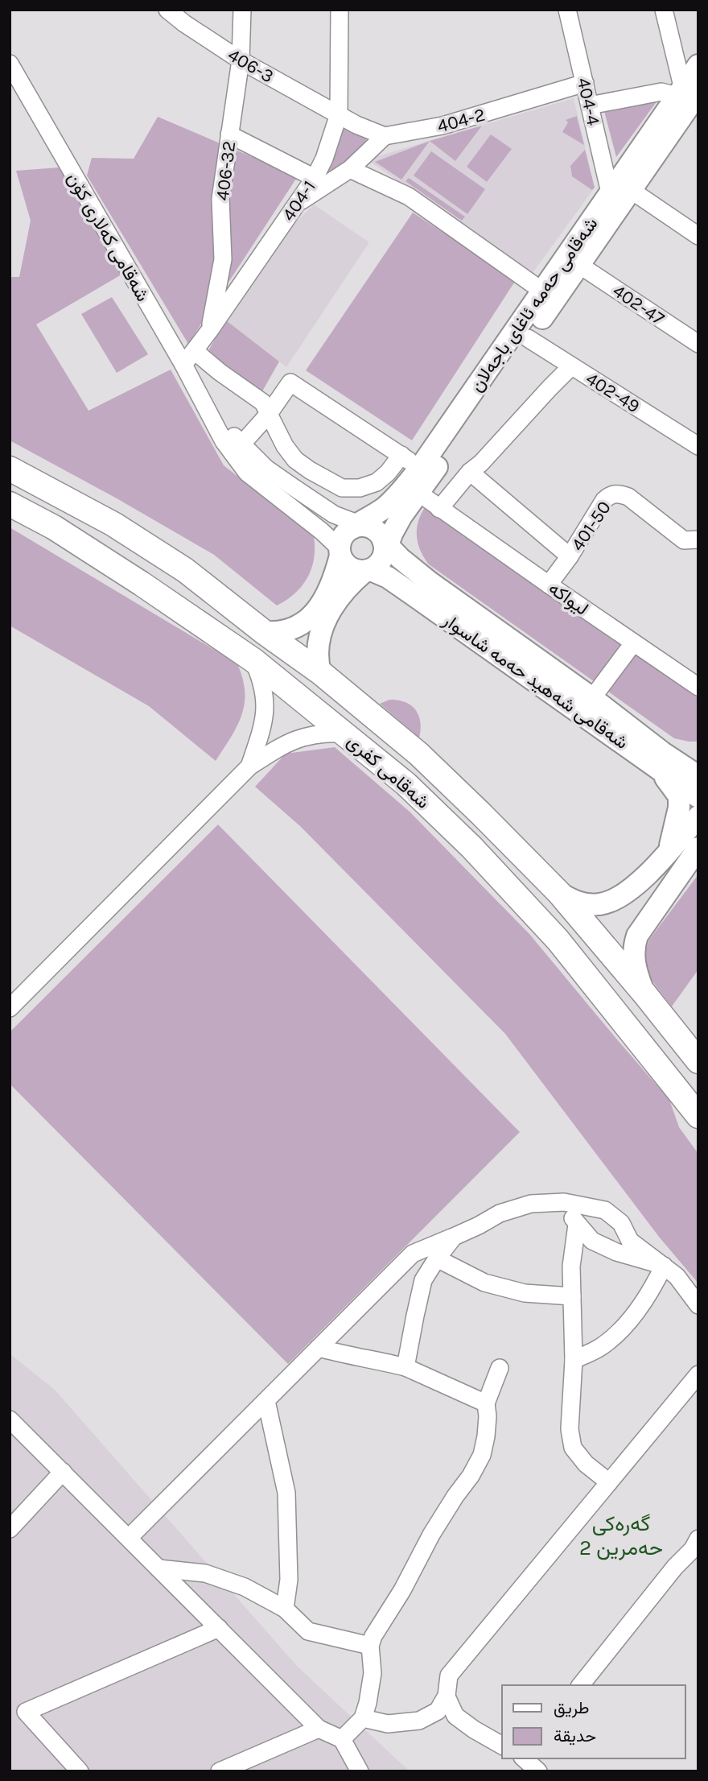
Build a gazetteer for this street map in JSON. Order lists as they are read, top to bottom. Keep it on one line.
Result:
{"streets":{"highway":["شەقامی کفری"],"main road":["شەقامی حەمە ئاغای باجەلان","شەقامی شەهید حەمە شاسوار"],"street":["406-3","404-4","404-2","406-32","404-1","شەقامی کەلاری کۆن","402-47","402-49","401-50","لیواکە"]},"crossings":[["406-3","406-32"],["406-3","404-1"],["404-4","404-2"],["404-4","شەقامی حەمە ئاغای باجەلان"],["406-32","404-1"],["404-1","شەقامی کەلاری کۆن"],["شەقامی حەمە ئاغای باجەلان","402-47"],["شەقامی حەمە ئاغای باجەلان","402-49"],["شەقامی حەمە ئاغای باجەلان","لیواکە"],["شەقامی حەمە ئاغای باجەلان","شەقامی شەهید حەمە شاسوار"],["شەقامی حەمە ئاغای باجەلان","شەقامی کفری"],["401-50","لیواکە"]],"districts":["گەرەکی حەمرین 2"],"legend":["طريق","حديقة"]}
